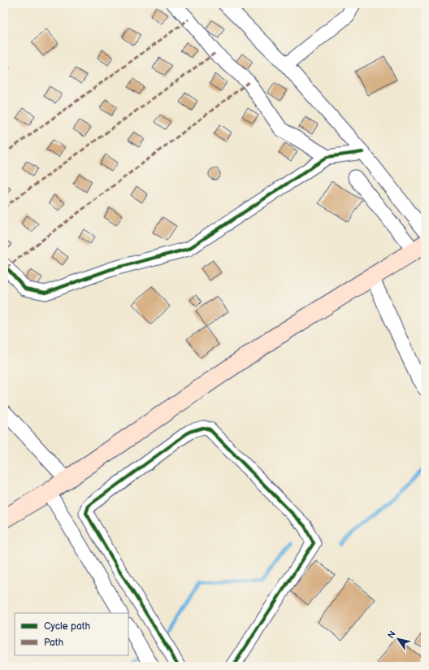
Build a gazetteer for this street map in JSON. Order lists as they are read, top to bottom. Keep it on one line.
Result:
{"legend":["Cycle path","Path"],"north":"top left"}
